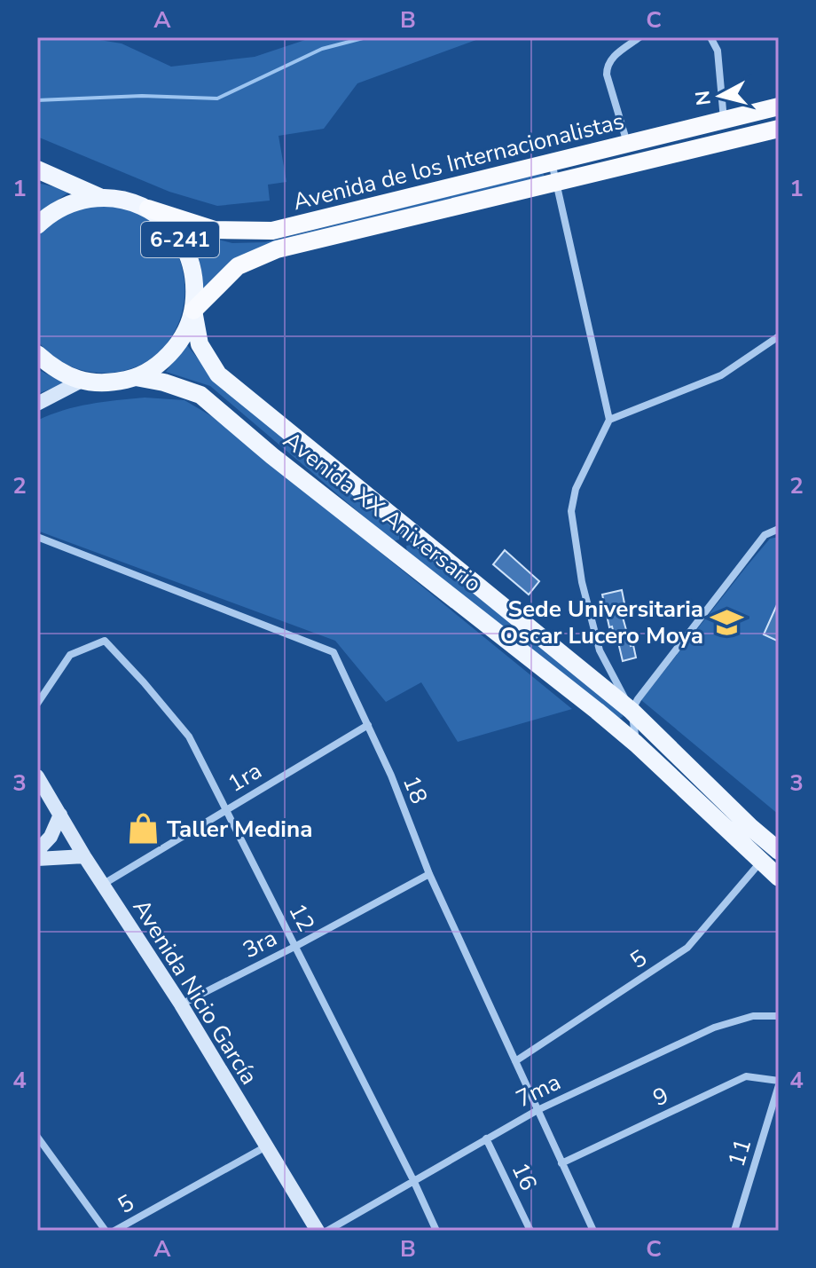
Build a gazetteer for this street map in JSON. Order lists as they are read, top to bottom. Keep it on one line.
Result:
{"streets":{"highway":["Avenida de los Internacionalistas"],"main road":["6-241","Avenida XX Aniversario","Avenida Nicio García"],"street":["1ra","18","12","3ra","5","7ma","9","11","16"]},"crossings":[["Avenida de los Internacionalistas","6-241"],["Avenida de los Internacionalistas","Avenida XX Aniversario"],["6-241","Avenida XX Aniversario"],["Avenida XX Aniversario","5"],["1ra","18"],["1ra","12"],["1ra","Avenida Nicio García"],["18","3ra"],["18","5"],["18","7ma"],["18","9"],["12","3ra"],["12","7ma"],["3ra","Avenida Nicio García"],["5","Avenida Nicio García"],["7ma","16"],["9","11"]],"places":{"school or university":["Sede Universitaria Oscar Lucero Moya"],"shop":["Taller Medina"]},"north":"left","grid":{"columns":["A","B","C"],"rows":["1","2","3","4"]}}
